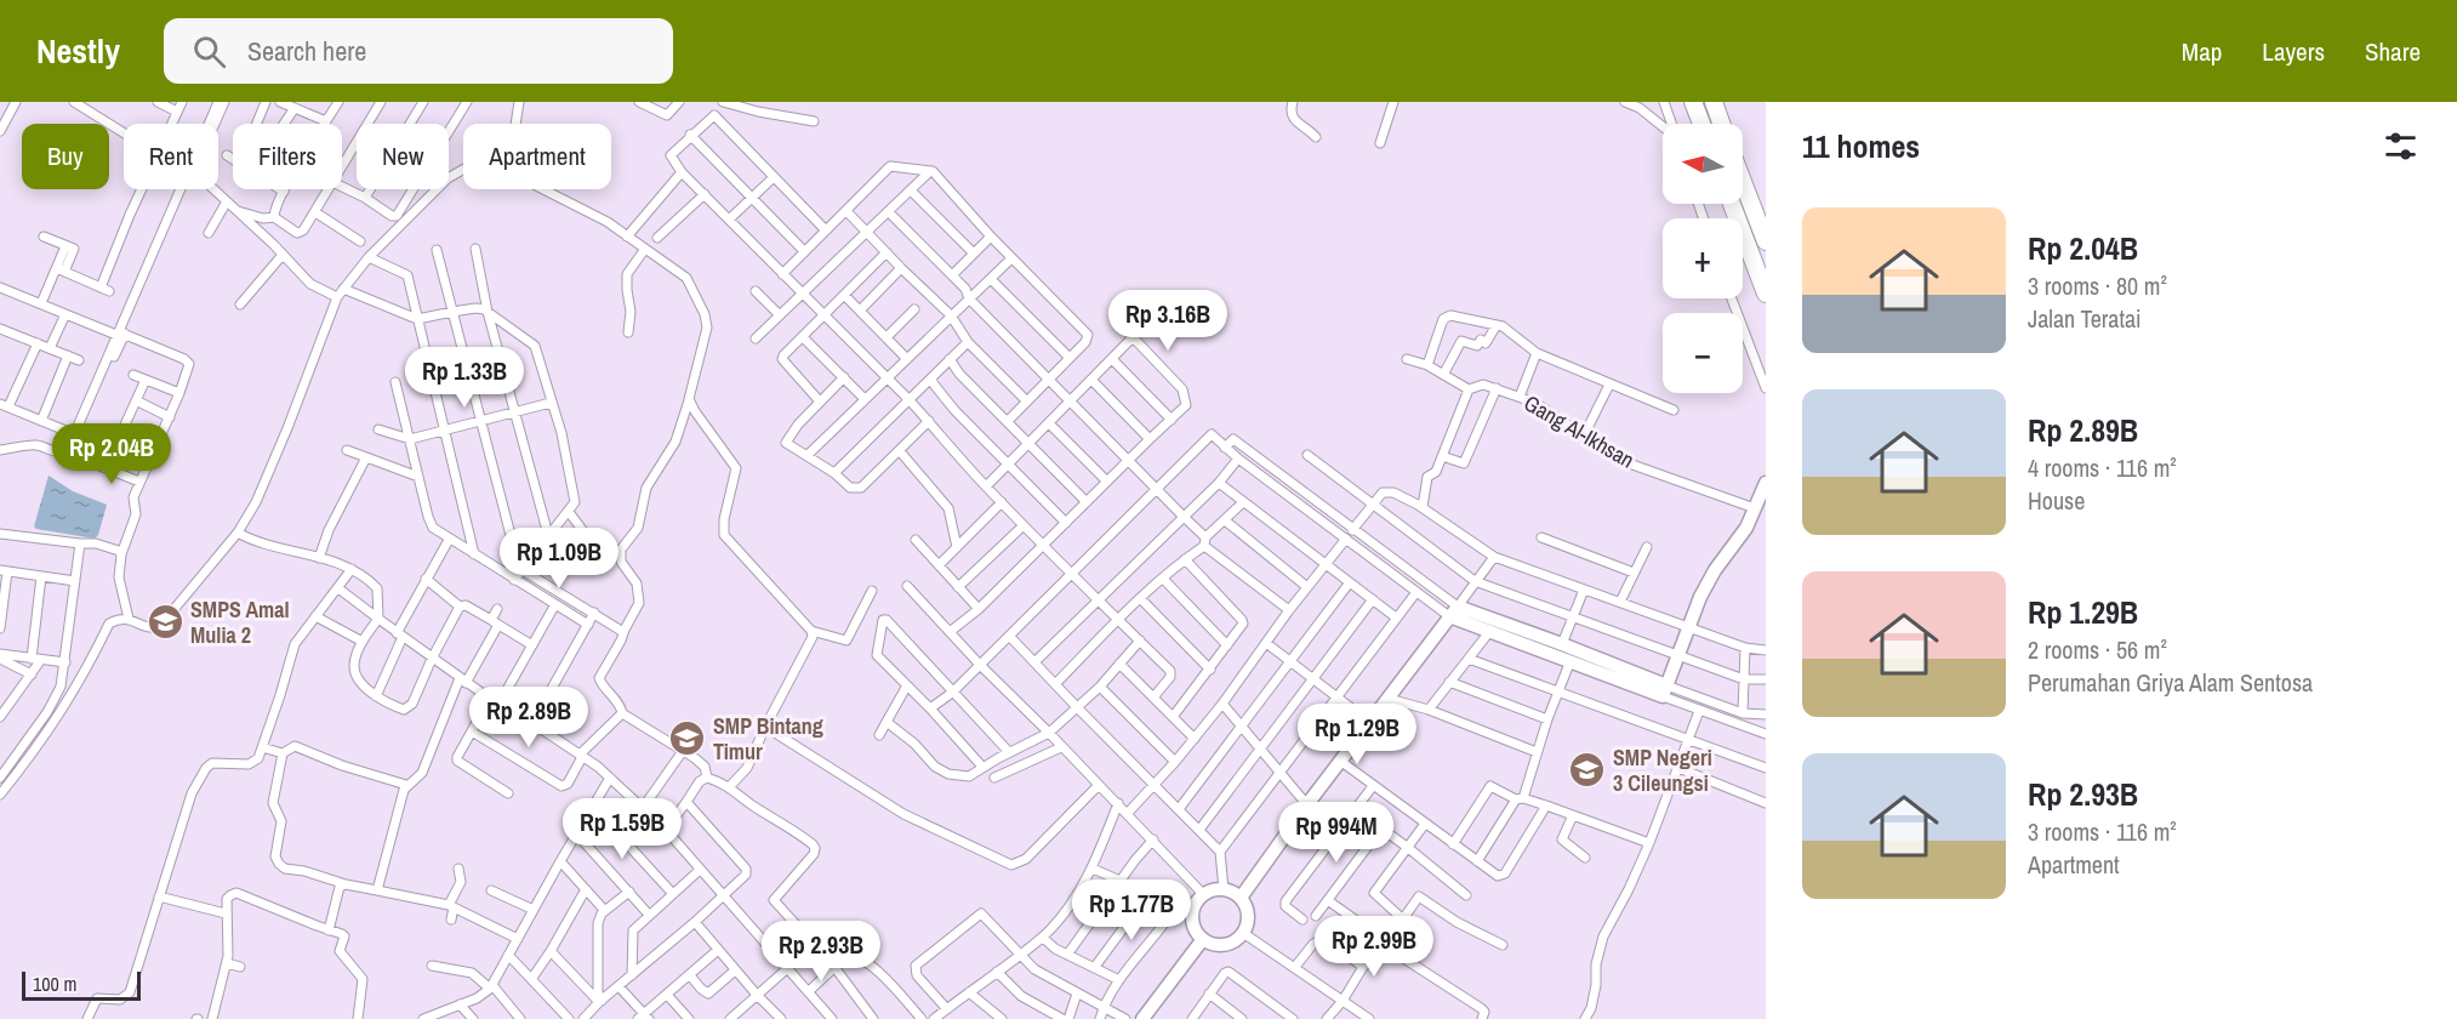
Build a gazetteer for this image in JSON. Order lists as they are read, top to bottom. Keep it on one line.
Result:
{"streets":{"street":["Gang Al-Ikhsan"]},"places":{"school or university":["SMPS Amal Mulia 2","SMP Bintang Timur","SMP Negeri 3 Cileungsi"]},"scale_bar":"100 m","north":"left","page":{"header":"Nestly","search":"Search here","nav":["Map","Layers","Share"],"heading":"11 homes","map_buttons":["+","−"],"chip":["Buy","Rent","Filters","New","Apartment"],"list":[{"name":"Rp 2.04B","note":"3 rooms · 80 m² · Jalan Teratai"},{"name":"Rp 2.89B","note":"4 rooms · 116 m² · House"},{"name":"Rp 1.29B","note":"2 rooms · 56 m² · Perumahan Griya Alam Sentosa"},{"name":"Rp 2.93B","note":"3 rooms · 116 m² · Apartment"}],"price":["Rp 3.16B","Rp 1.33B","Rp 2.04B","Rp 1.09B","Rp 2.89B","Rp 1.29B","Rp 1.59B","Rp 994M","Rp 1.77B","Rp 2.99B","Rp 2.93B"],"scale":"100 m"}}
